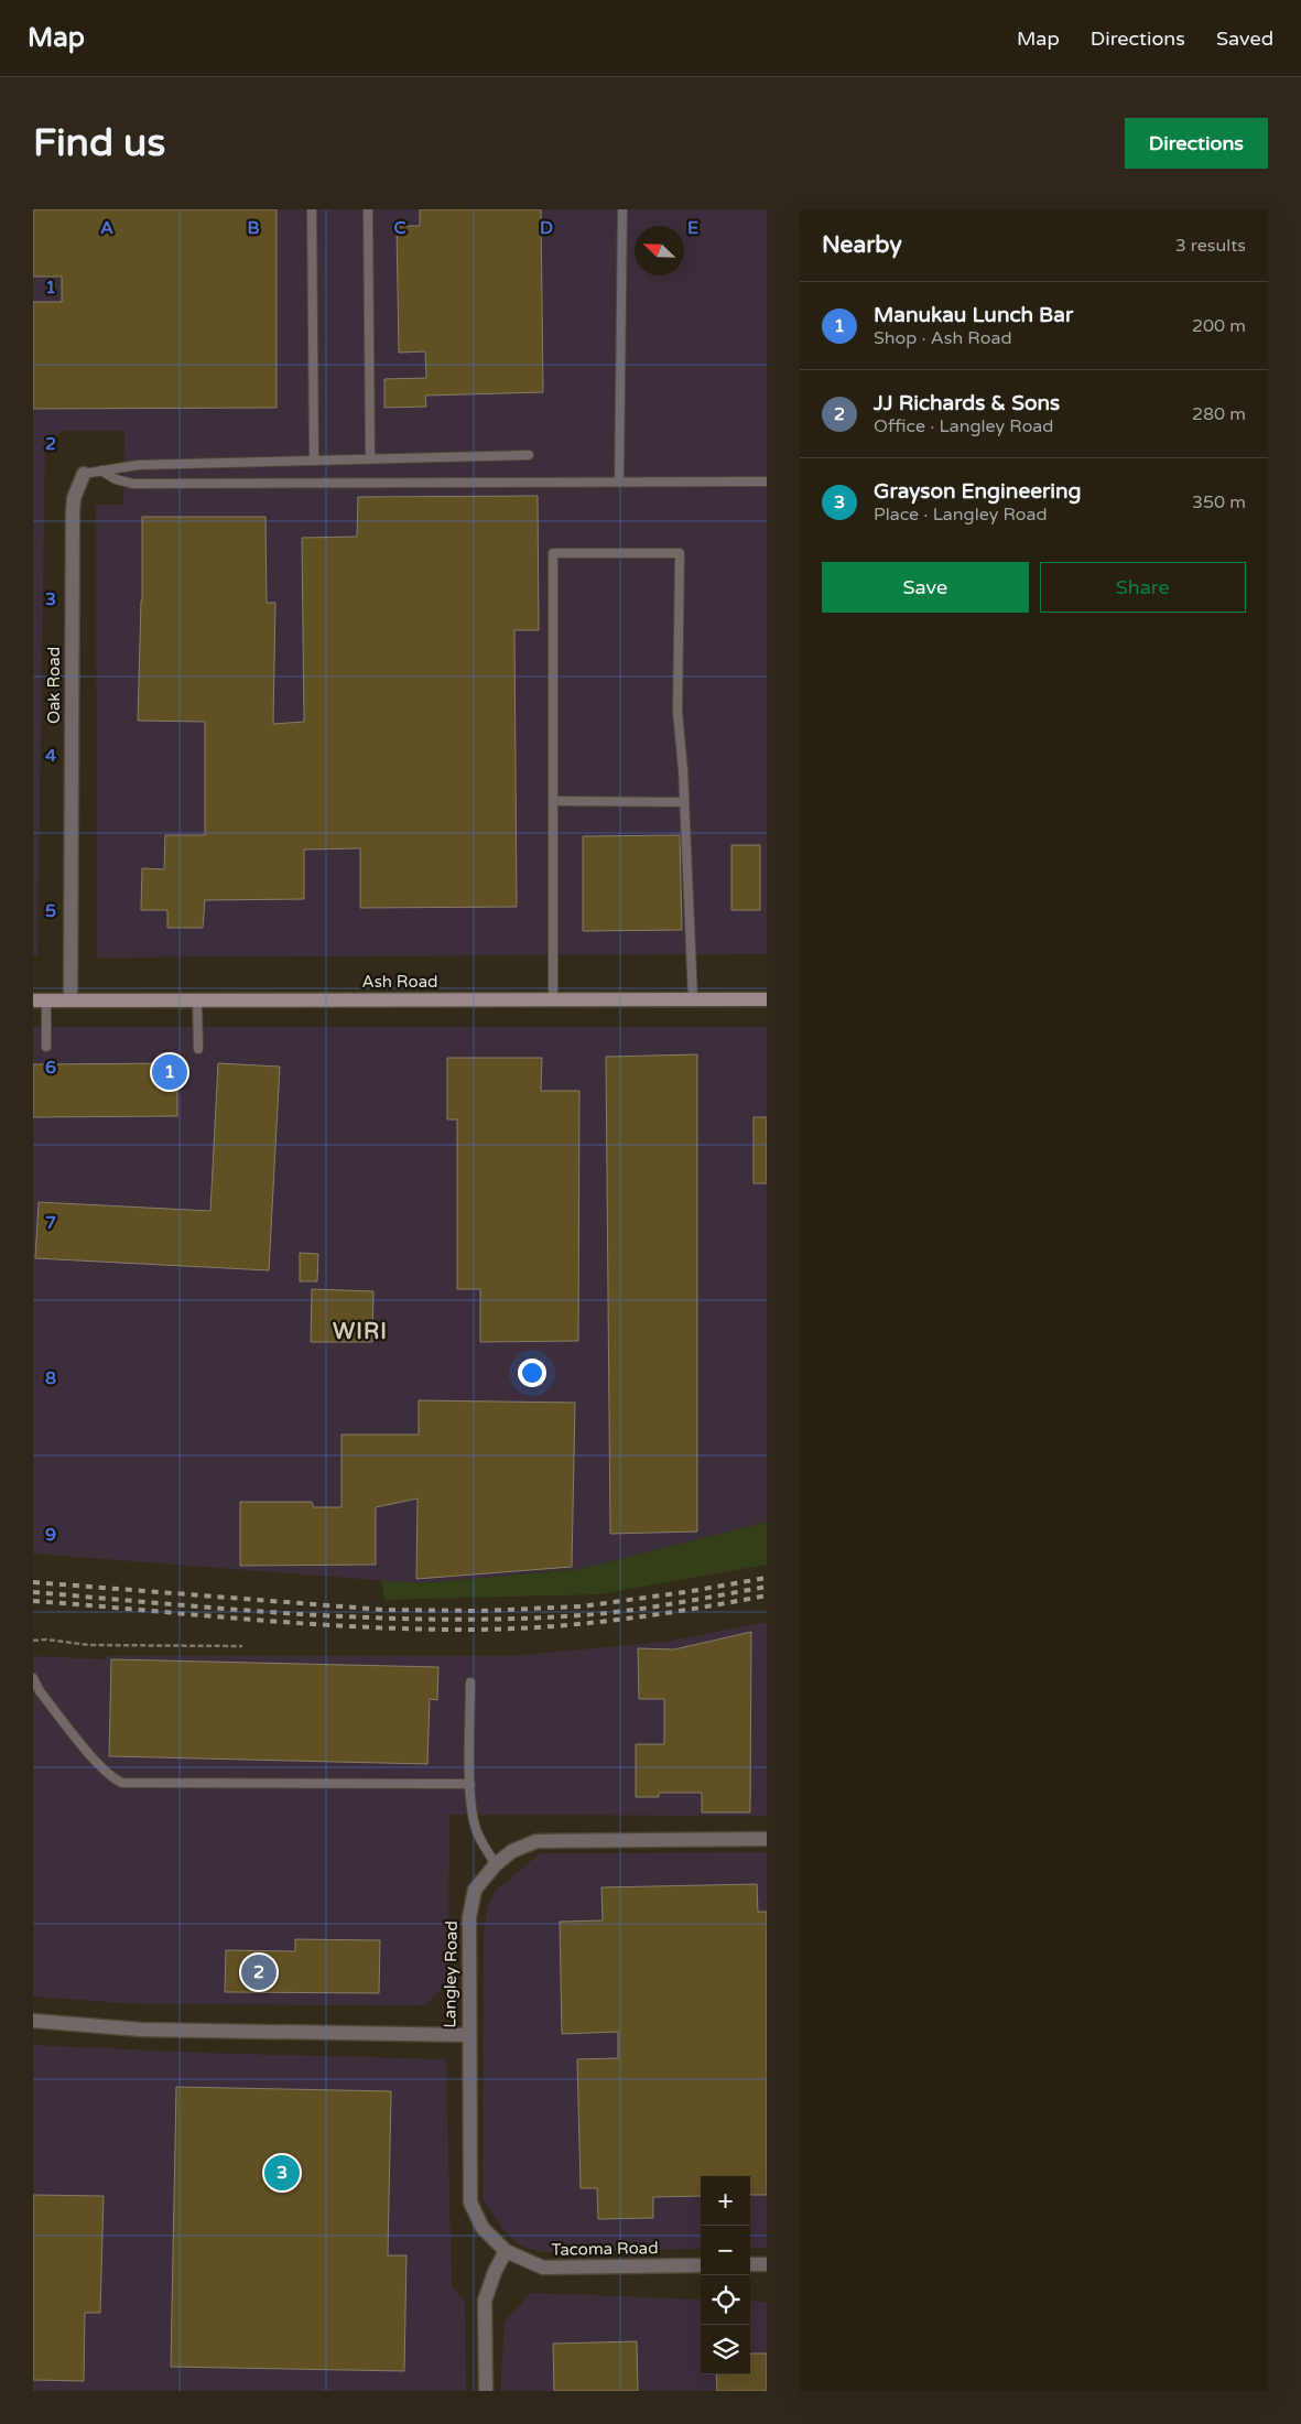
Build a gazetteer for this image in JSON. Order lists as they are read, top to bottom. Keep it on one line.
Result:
{"streets":{"main road":["Ash Road"],"street":["Oak Road","Langley Road","Tacoma Road"]},"crossings":[["Oak Road","Ash Road"],["Langley Road","Tacoma Road"]],"districts":["WIRI"],"north":"top left","page":{"header":"Map","nav":["Map","Directions","Saved"],"buttons":["Directions",["Save","Share"]],"title":"Find us","heading":["Nearby","3 results"],"list":[{"mark":"1","name":"Manukau Lunch Bar","note":"Shop · Ash Road","value":"200 m"},{"mark":"2","name":"JJ Richards & Sons","note":"Office · Langley Road","value":"280 m"},{"mark":"3","name":"Grayson Engineering","note":"Place · Langley Road","value":"350 m"}],"pins":["1","2","3"],"map_buttons":["+","−"]},"grid":{"columns":["A","B","C","D","E"],"rows":["1","2","3","4","5","6","7","8","9"]}}
